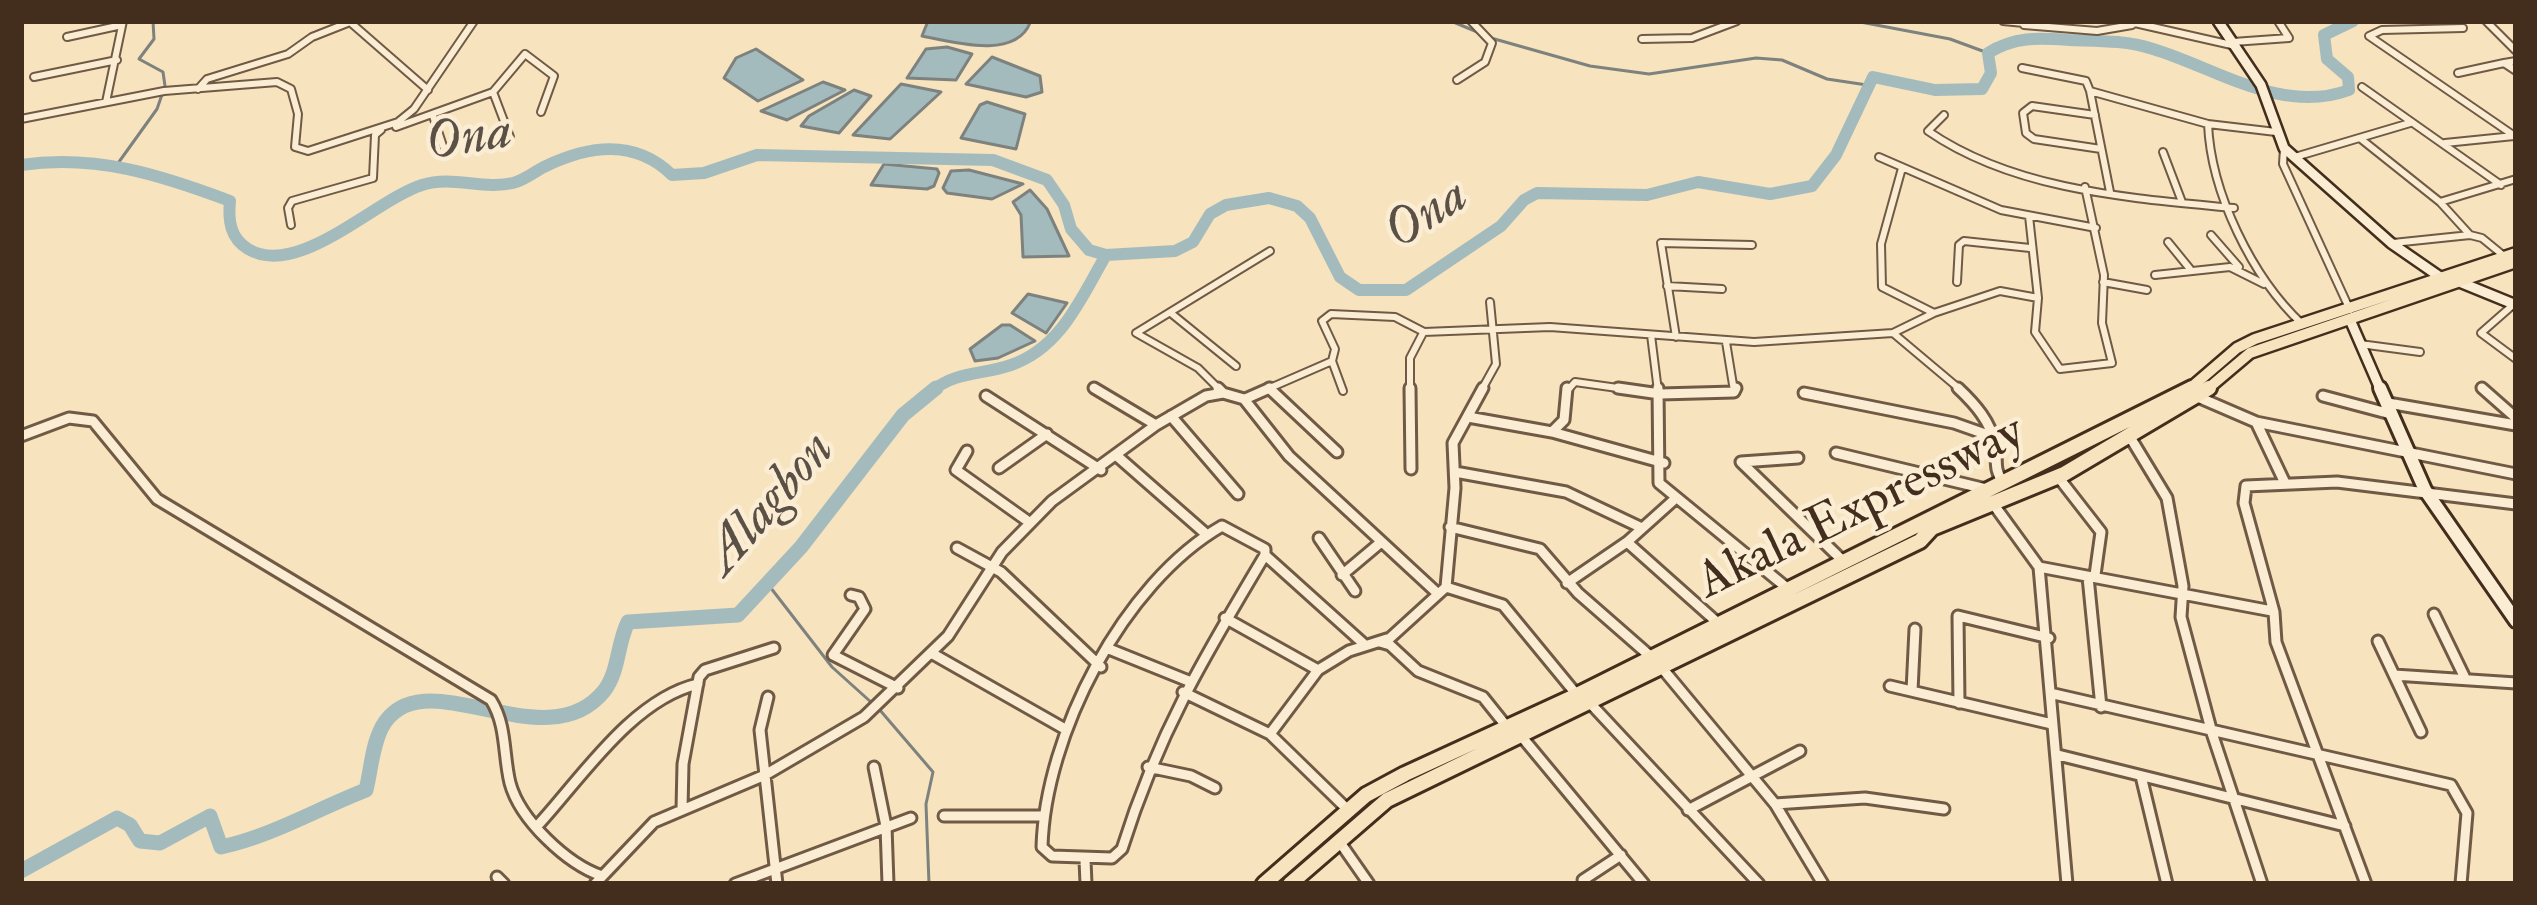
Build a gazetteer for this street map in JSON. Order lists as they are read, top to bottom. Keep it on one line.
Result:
{"streets":{"main road":["Akala Expressway"]},"water":["Ona","Alagbon"]}
